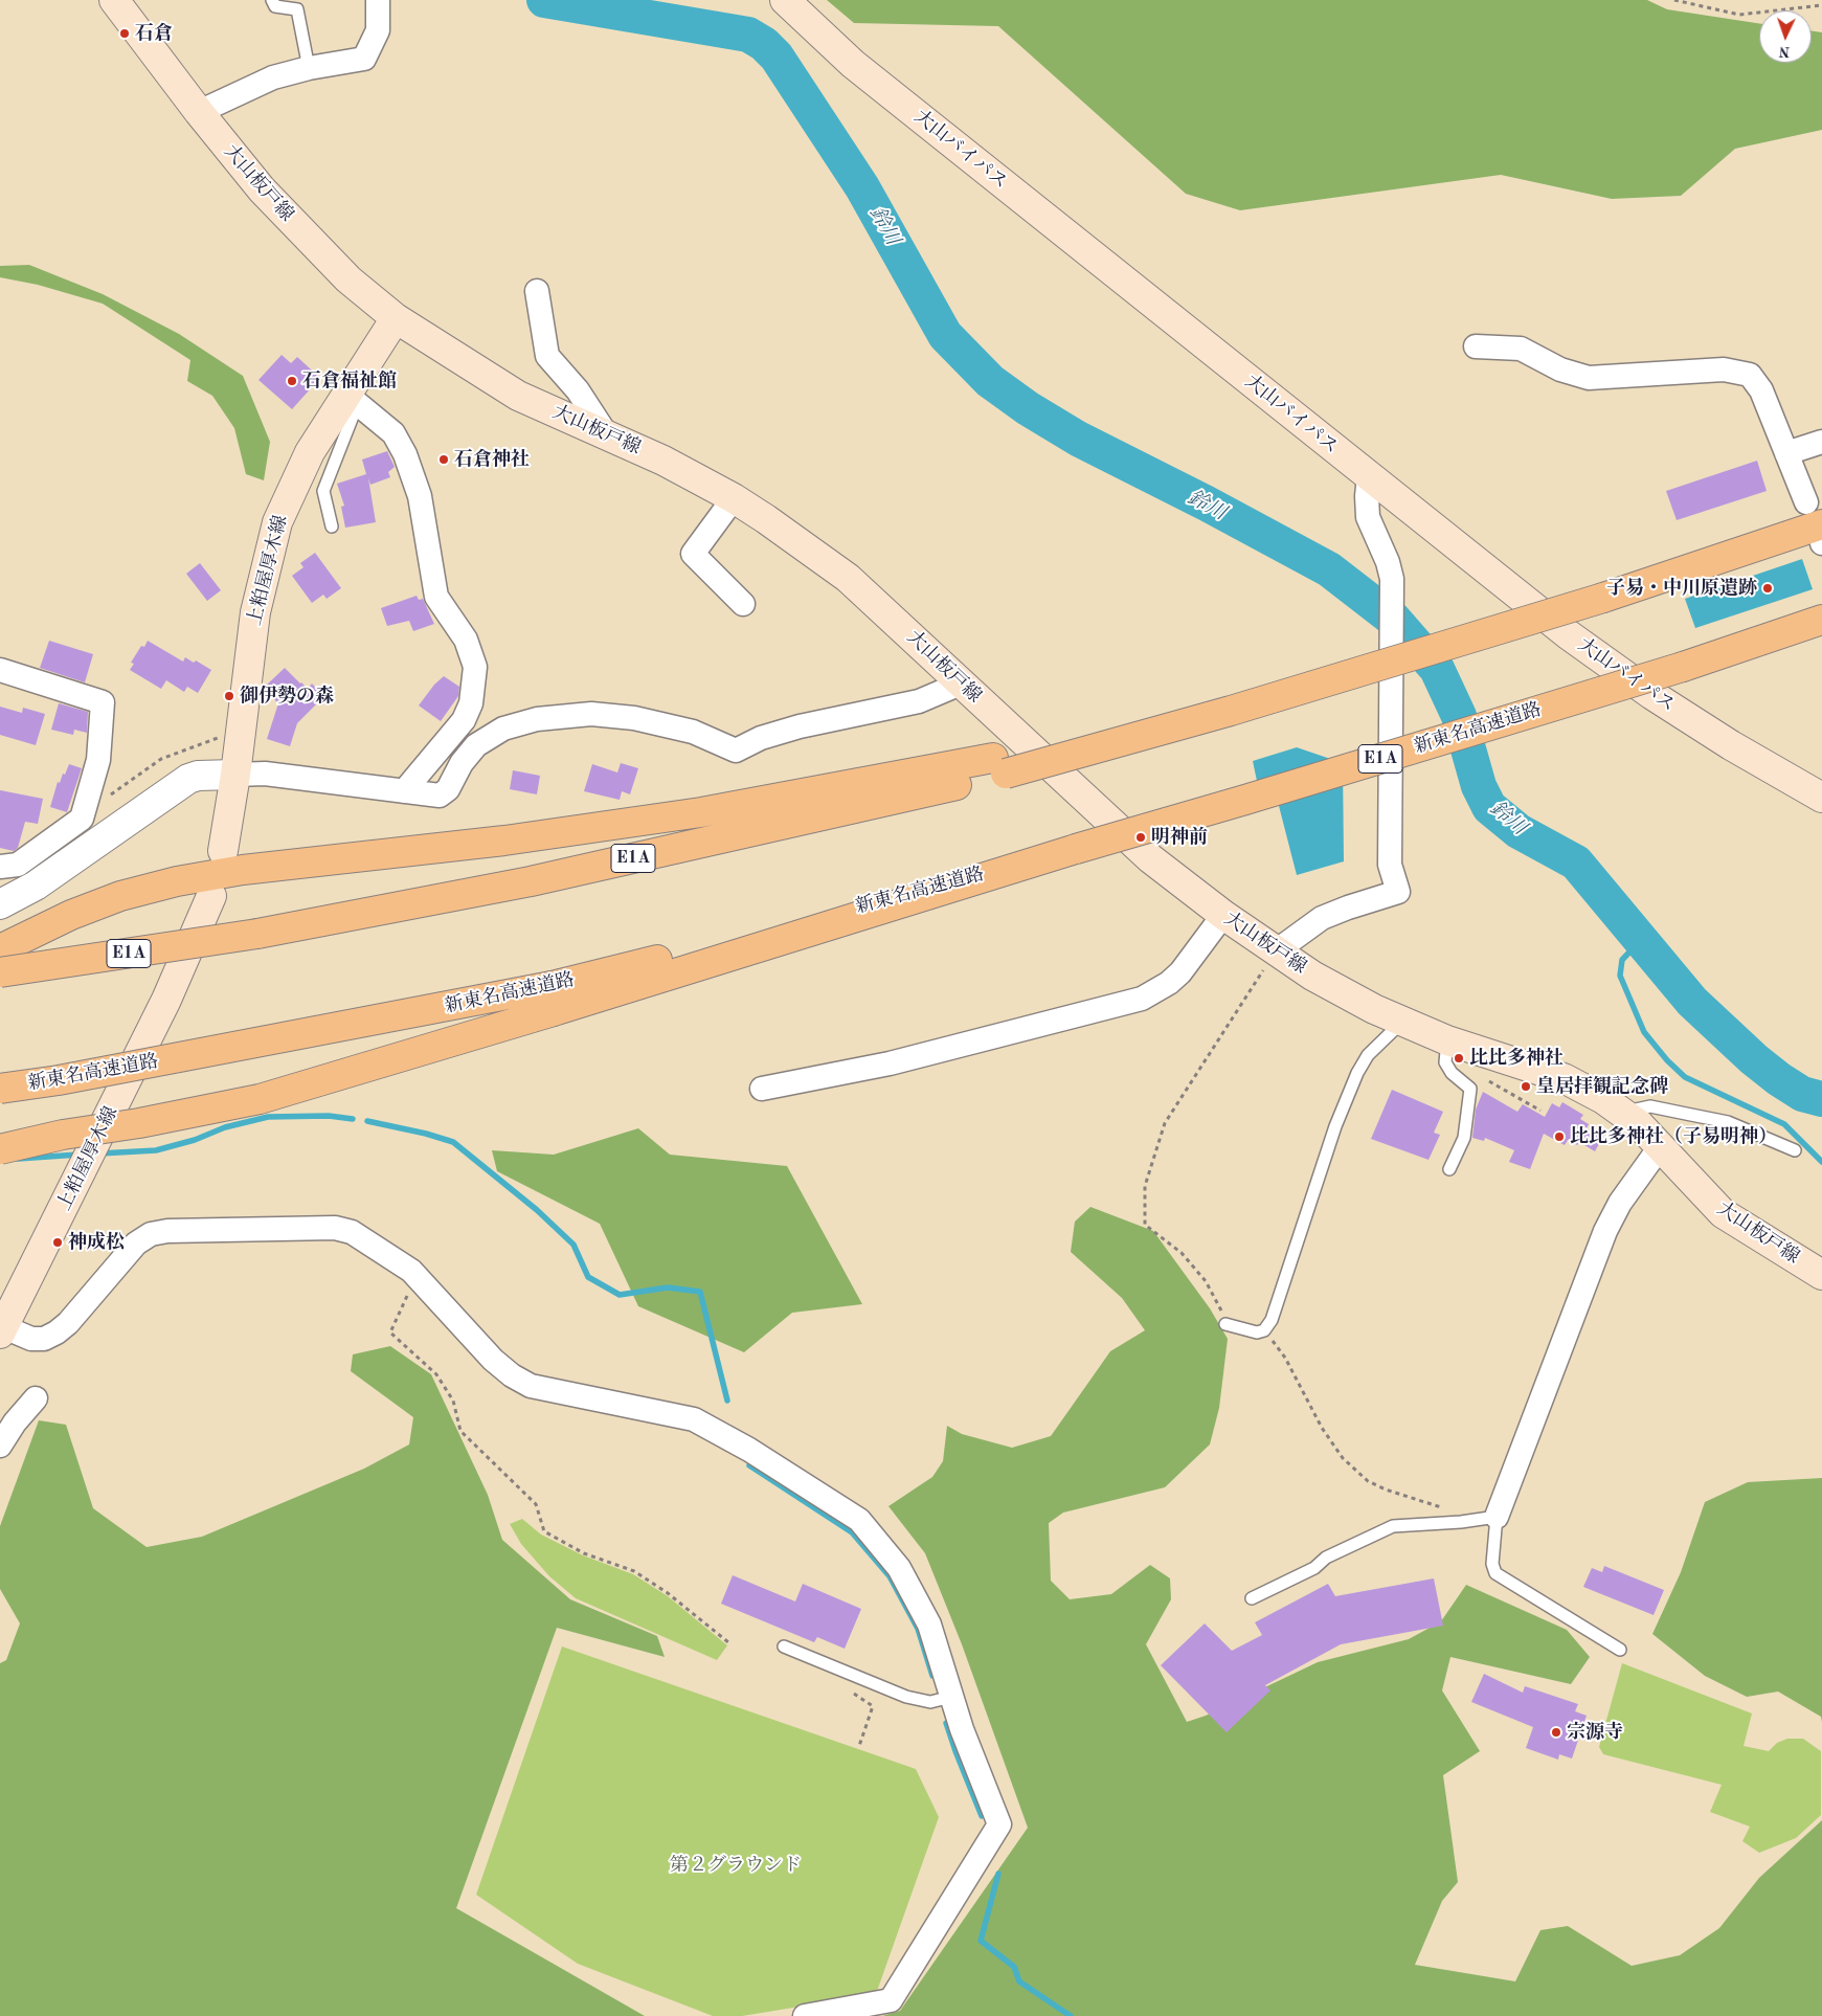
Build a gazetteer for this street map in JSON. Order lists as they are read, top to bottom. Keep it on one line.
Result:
{"streets":{"highway":["新東名高速道路","E1A"],"main road":["大山バイパス","大山板戸線","上粕屋厚木線"]},"crossings":[["大山板戸線","上粕屋厚木線"]],"water":["鈴川"],"parks":["第２グラウンド"],"places":["石倉","石倉福祉館","石倉神社","子易・中川原遺跡","御伊勢の森","明神前","比比多神社","皇居拝観記念碑","比比多神社（子易明神）","神成松","宗源寺"],"north":"bottom"}
